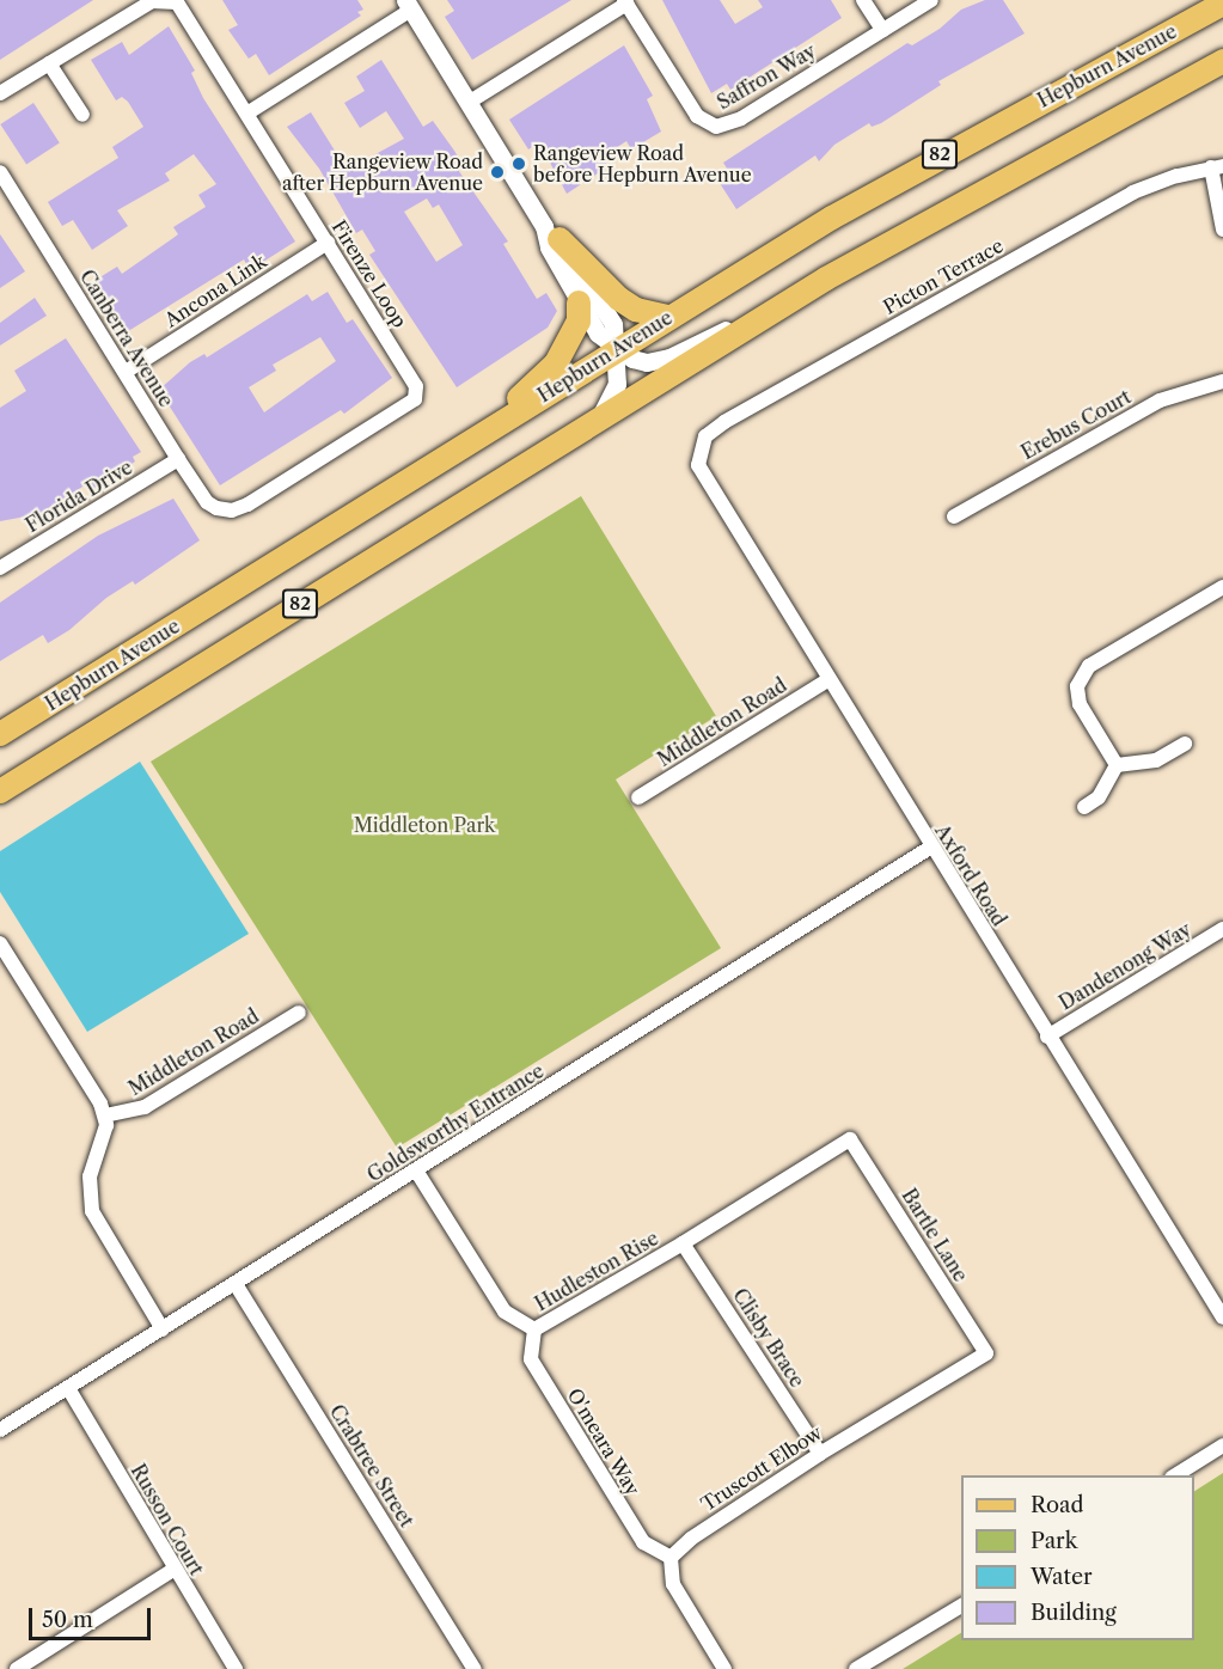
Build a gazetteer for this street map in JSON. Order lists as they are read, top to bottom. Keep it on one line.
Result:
{"streets":{"main road":["Hepburn Avenue","82"],"street":["Saffron Way","Firenze Loop","Picton Terrace","Ancona Link","Canberra Avenue","Erebus Court","Florida Drive","Middleton Road","Axford Road","Dandenong Way","Goldsworthy Entrance","Bartle Lane","Hudleston Rise","Clisby Brace","O'meara Way","Crabtree Street","Truscott Elbow","Russon Court"]},"crossings":[["Firenze Loop","Ancona Link"],["Firenze Loop","Canberra Avenue"],["Picton Terrace","Axford Road"],["Ancona Link","Canberra Avenue"],["Canberra Avenue","Florida Drive"],["Middleton Road","Axford Road"],["Axford Road","Dandenong Way"],["Axford Road","Goldsworthy Entrance"],["Goldsworthy Entrance","Hudleston Rise"],["Goldsworthy Entrance","Crabtree Street"],["Goldsworthy Entrance","Russon Court"],["Bartle Lane","Hudleston Rise"],["Bartle Lane","Truscott Elbow"],["Hudleston Rise","Clisby Brace"],["Hudleston Rise","O'meara Way"],["Clisby Brace","Truscott Elbow"],["O'meara Way","Truscott Elbow"]],"parks":["Middleton Park"],"places":["Rangeview Road before Hepburn Avenue","Rangeview Road after Hepburn Avenue"],"legend":["Road","Park","Water","Building"],"scale_bar":"50 m"}
